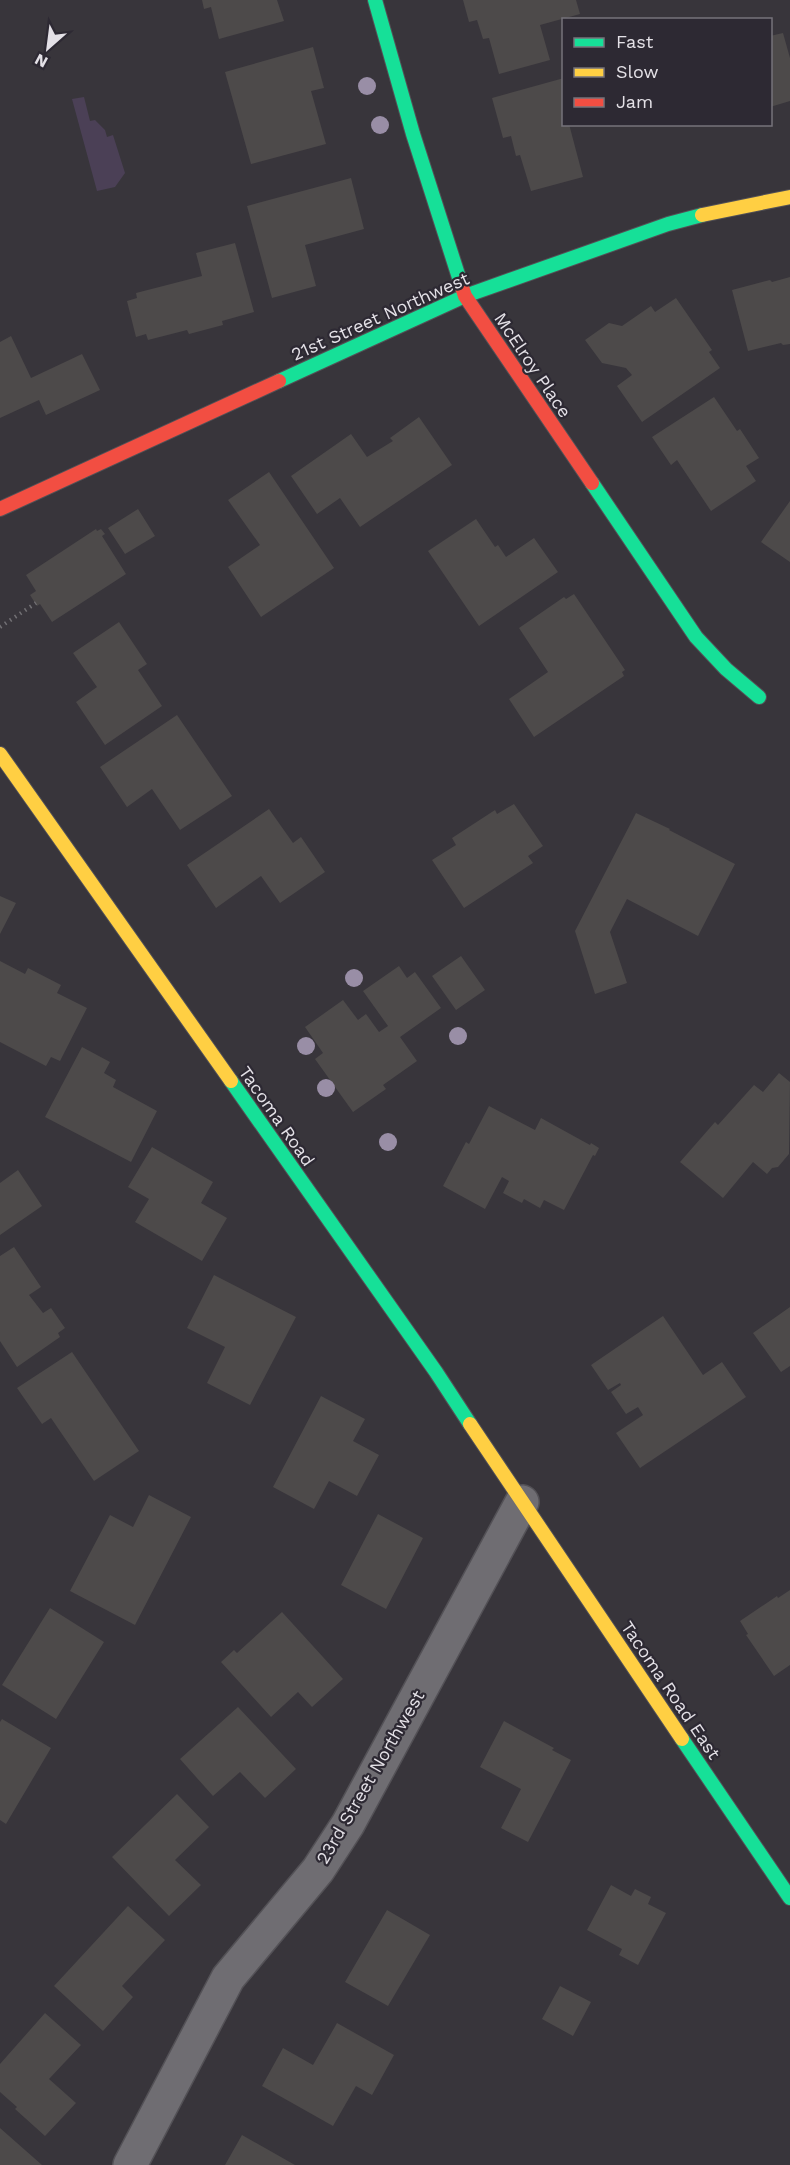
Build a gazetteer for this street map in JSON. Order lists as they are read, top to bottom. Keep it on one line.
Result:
{"streets":{"street":["21st Street Northwest","McElroy Place","Tacoma Road","Tacoma Road East","23rd Street Northwest"]},"crossings":[["21st Street Northwest","McElroy Place"],["Tacoma Road","Tacoma Road East"],["Tacoma Road","23rd Street Northwest"],["Tacoma Road East","23rd Street Northwest"]],"legend":["Fast","Slow","Jam"],"north":"bottom left"}
